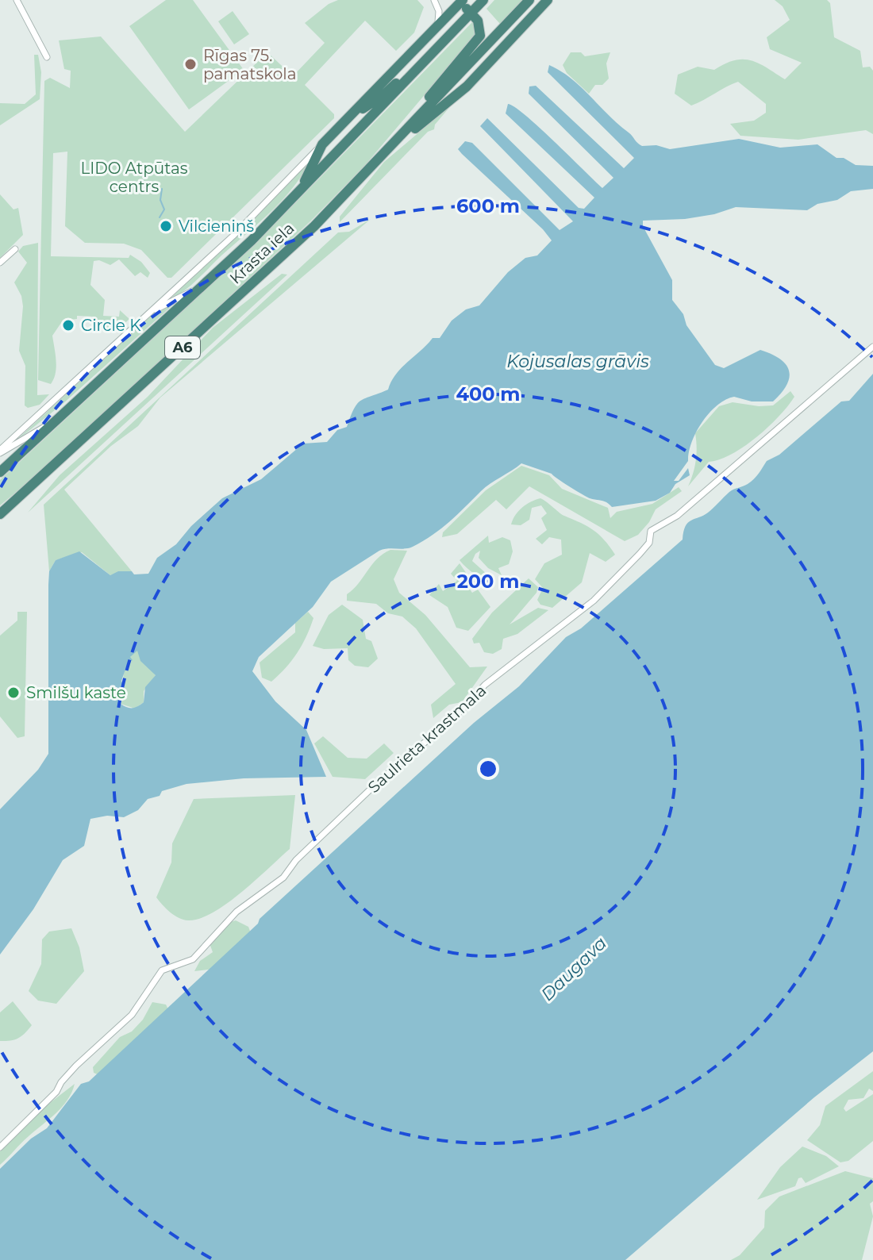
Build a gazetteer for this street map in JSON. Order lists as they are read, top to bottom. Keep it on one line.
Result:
{"streets":{"highway":["Krasta iela","A6"],"street":["Saulrieta krastmala"]},"water":["Kojusalas grāvis","Daugava"],"parks":["LIDO Atpūtas centrs"],"places":["Rīgas 75. pamatskola","Vilcieniņš","Circle K","Smilšu kaste"],"rings":["600 m","400 m","200 m"]}
